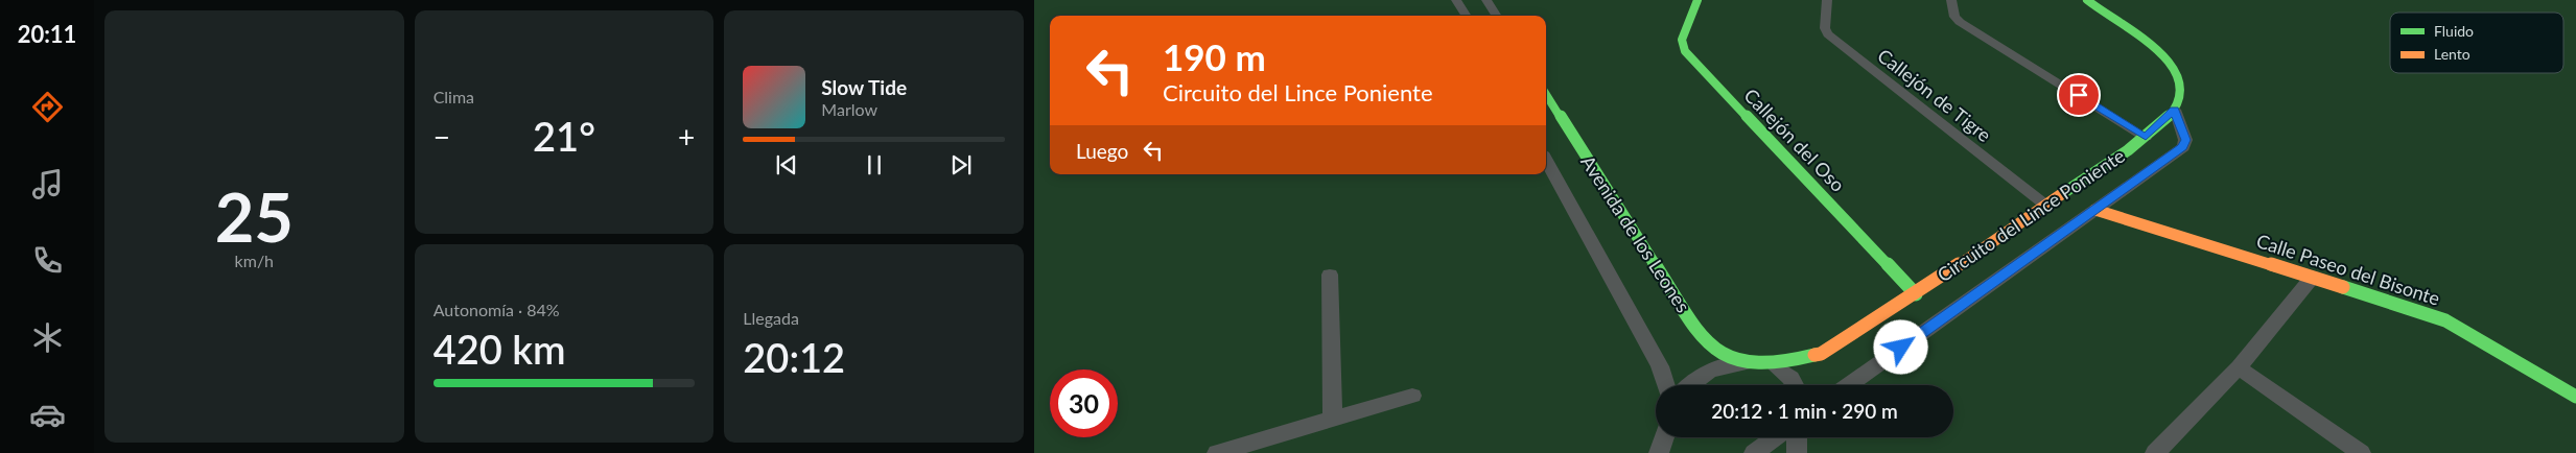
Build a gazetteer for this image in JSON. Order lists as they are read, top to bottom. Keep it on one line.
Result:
{"streets":{"street":["Callejón de Tigre","Callejón del Oso","Circuito del Lince Poniente","Avenida de los Leones","Calle Paseo del Bisonte"]},"crossings":[["Callejón de Tigre","Circuito del Lince Poniente"],["Callejón del Oso","Circuito del Lince Poniente"],["Circuito del Lince Poniente","Avenida de los Leones"],["Circuito del Lince Poniente","Calle Paseo del Bisonte"]],"legend":["Fluido","Lento"],"page":{"tabs":"20:11","tile":[["25","km/h"],"Clima",["Autonomía · 84%","420 km"],["Llegada","20:12"]],"turn":["190 m","Circuito del Lince Poniente"],"song":["Slow Tide","Marlow"],"heat":["−","21°","+"],"then":"Luego","limit":"30","trip":"20:12 · 1 min · 290 m"}}
